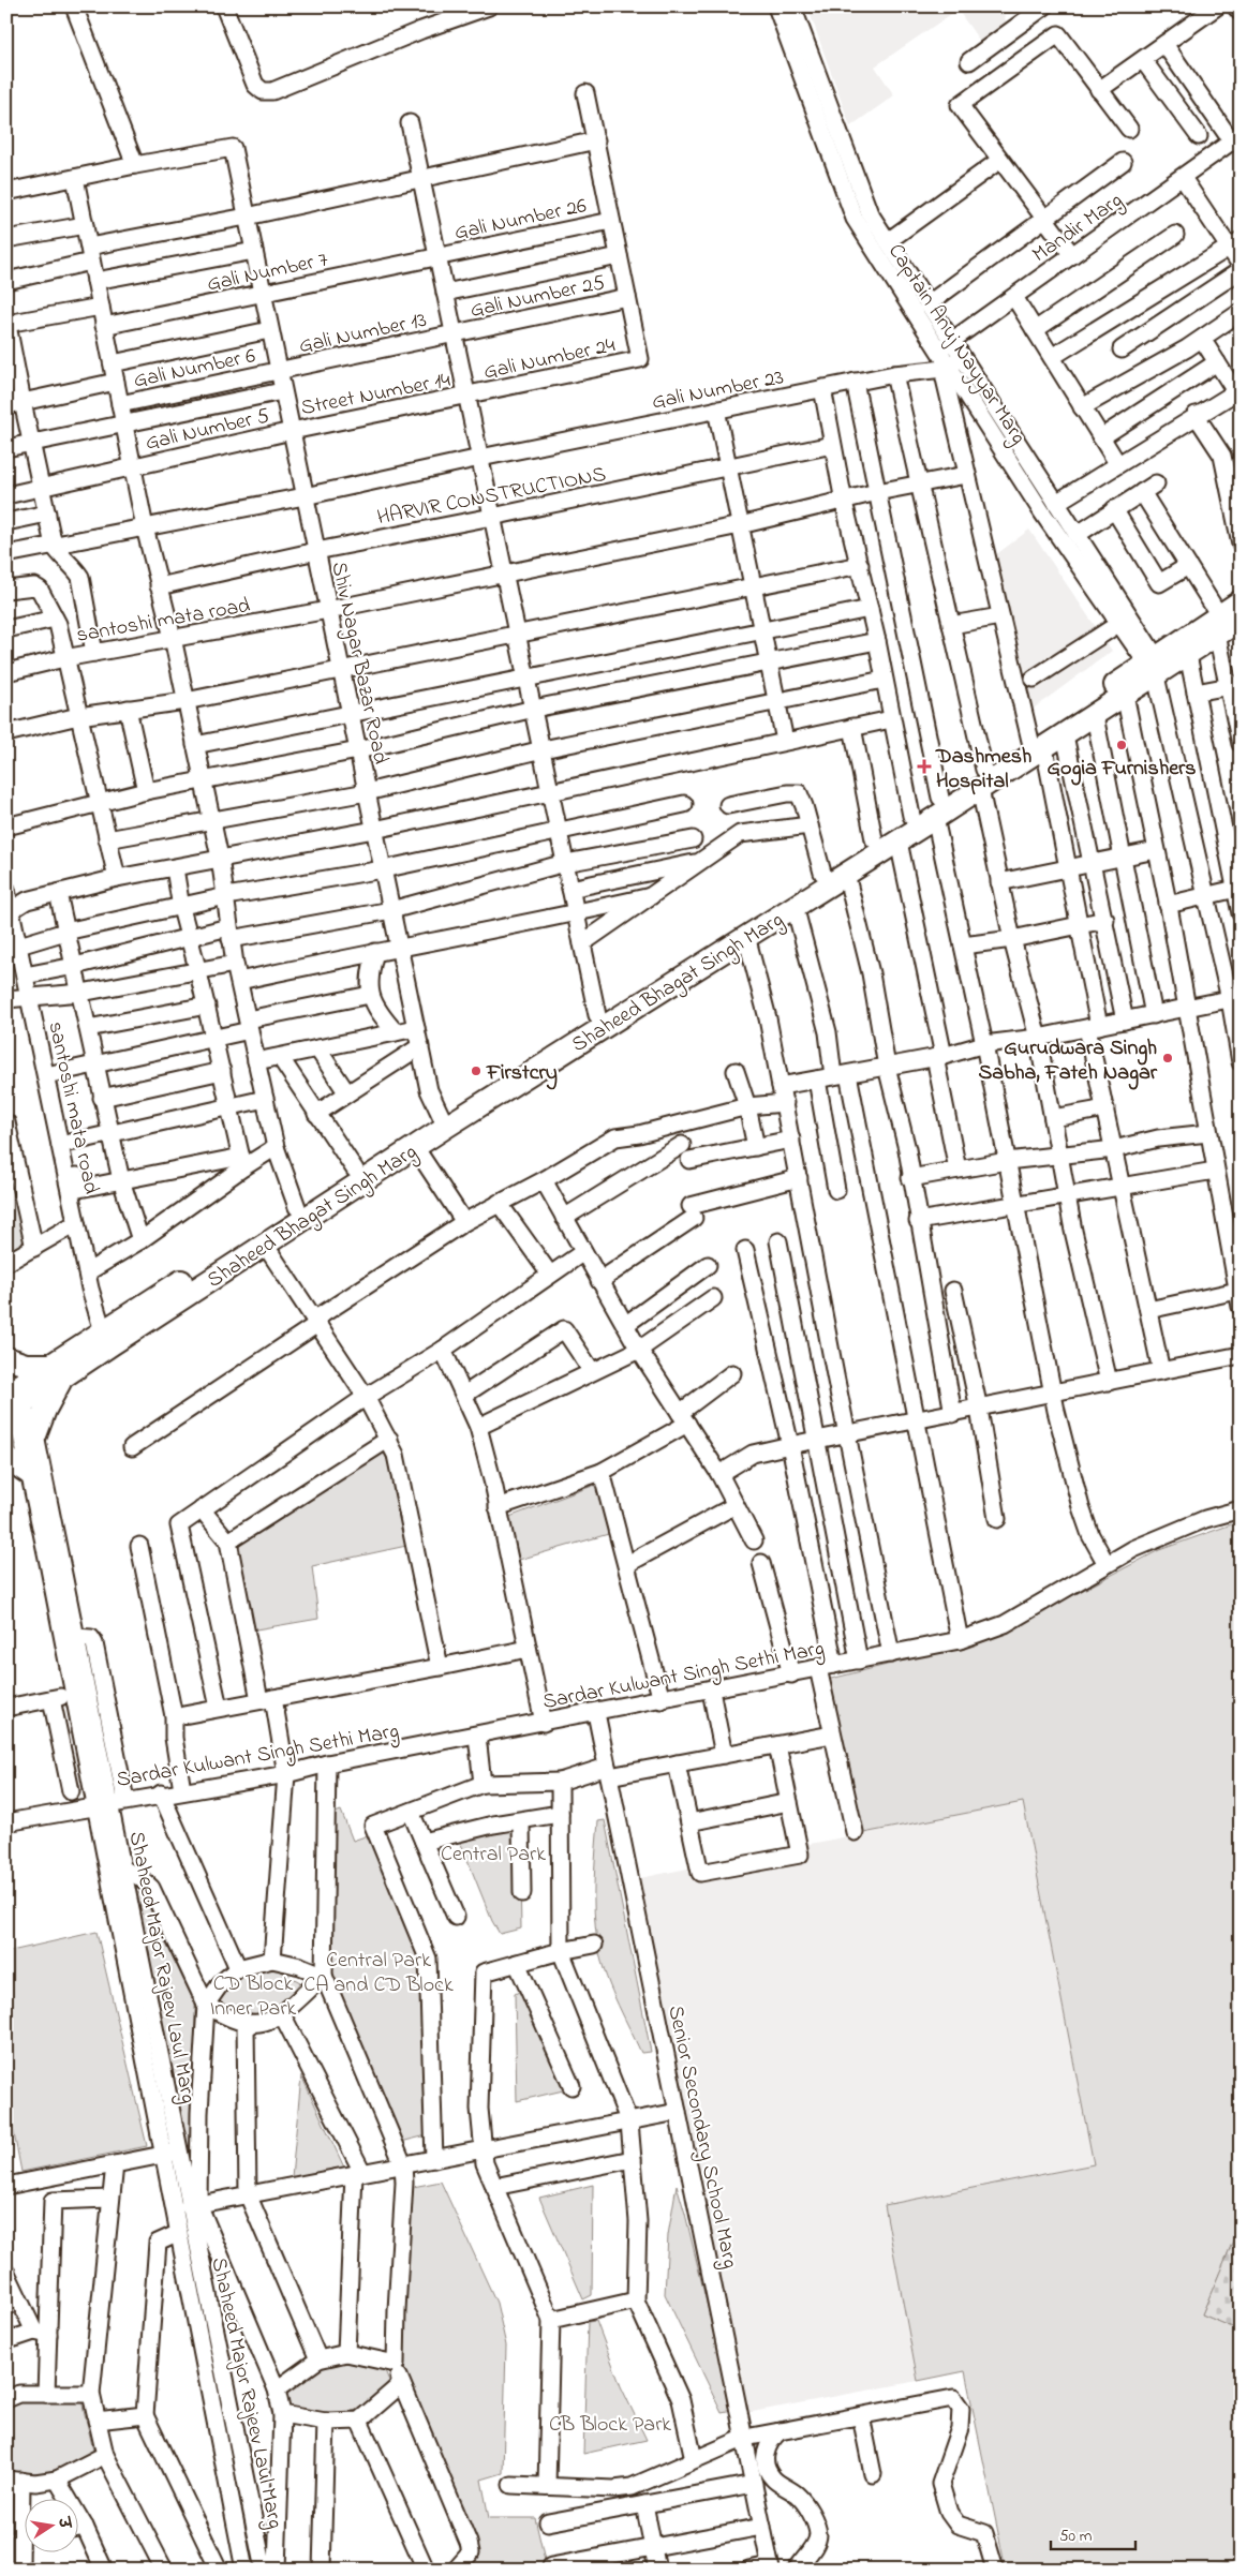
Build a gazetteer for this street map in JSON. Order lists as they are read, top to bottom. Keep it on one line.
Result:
{"streets":{"main road":["Shaheed Bhagat Singh Marg"],"street":["Gali Number 26","Mandir Marg","Gali Number 7","Gali Number 25","Gali Number 13","Captain Anuj Nayyar Marg","Gali Number 24","Gali Number 6","Gali Number 23","Street Number 14","Gali Number 5","HARVIR CONSTRUCTIONS","santoshi mata road","Shiv Nagar Bazar Road","Sardar Kulwant Singh Sethi Marg","Shaheed Major Rajeev Laul Marg","Senior Secondary School Marg"]},"crossings":[["Gali Number 26","Gali Number 7"],["Mandir Marg","Captain Anuj Nayyar Marg"],["Gali Number 7","Shiv Nagar Bazar Road"],["Gali Number 25","Gali Number 13"],["Gali Number 25","Gali Number 24"],["Gali Number 13","Gali Number 6"],["Gali Number 13","Shiv Nagar Bazar Road"],["Captain Anuj Nayyar Marg","Gali Number 23"],["Captain Anuj Nayyar Marg","Shaheed Bhagat Singh Marg"],["Gali Number 24","Street Number 14"],["Gali Number 6","Shiv Nagar Bazar Road"],["Gali Number 23","Shiv Nagar Bazar Road"],["Street Number 14","Gali Number 5"],["Street Number 14","Shiv Nagar Bazar Road"],["Gali Number 5","Shiv Nagar Bazar Road"],["HARVIR CONSTRUCTIONS","Shiv Nagar Bazar Road"],["santoshi mata road","Shiv Nagar Bazar Road"],["santoshi mata road","Shaheed Bhagat Singh Marg"],["Shiv Nagar Bazar Road","Shaheed Bhagat Singh Marg"],["Shaheed Bhagat Singh Marg","Shaheed Major Rajeev Laul Marg"],["Sardar Kulwant Singh Sethi Marg","Shaheed Major Rajeev Laul Marg"],["Sardar Kulwant Singh Sethi Marg","Senior Secondary School Marg"]],"parks":["Central Park","Central Park CA and CD Block","CD Block Inner Park","CB Block Park"],"places":{"other":["Gogia Furnishers","Gurudwara Singh Sabha, Fateh Nagar","Firstcry"],"health":["Dashmesh Hospital"]},"scale_bar":"50 m","north":"right"}
